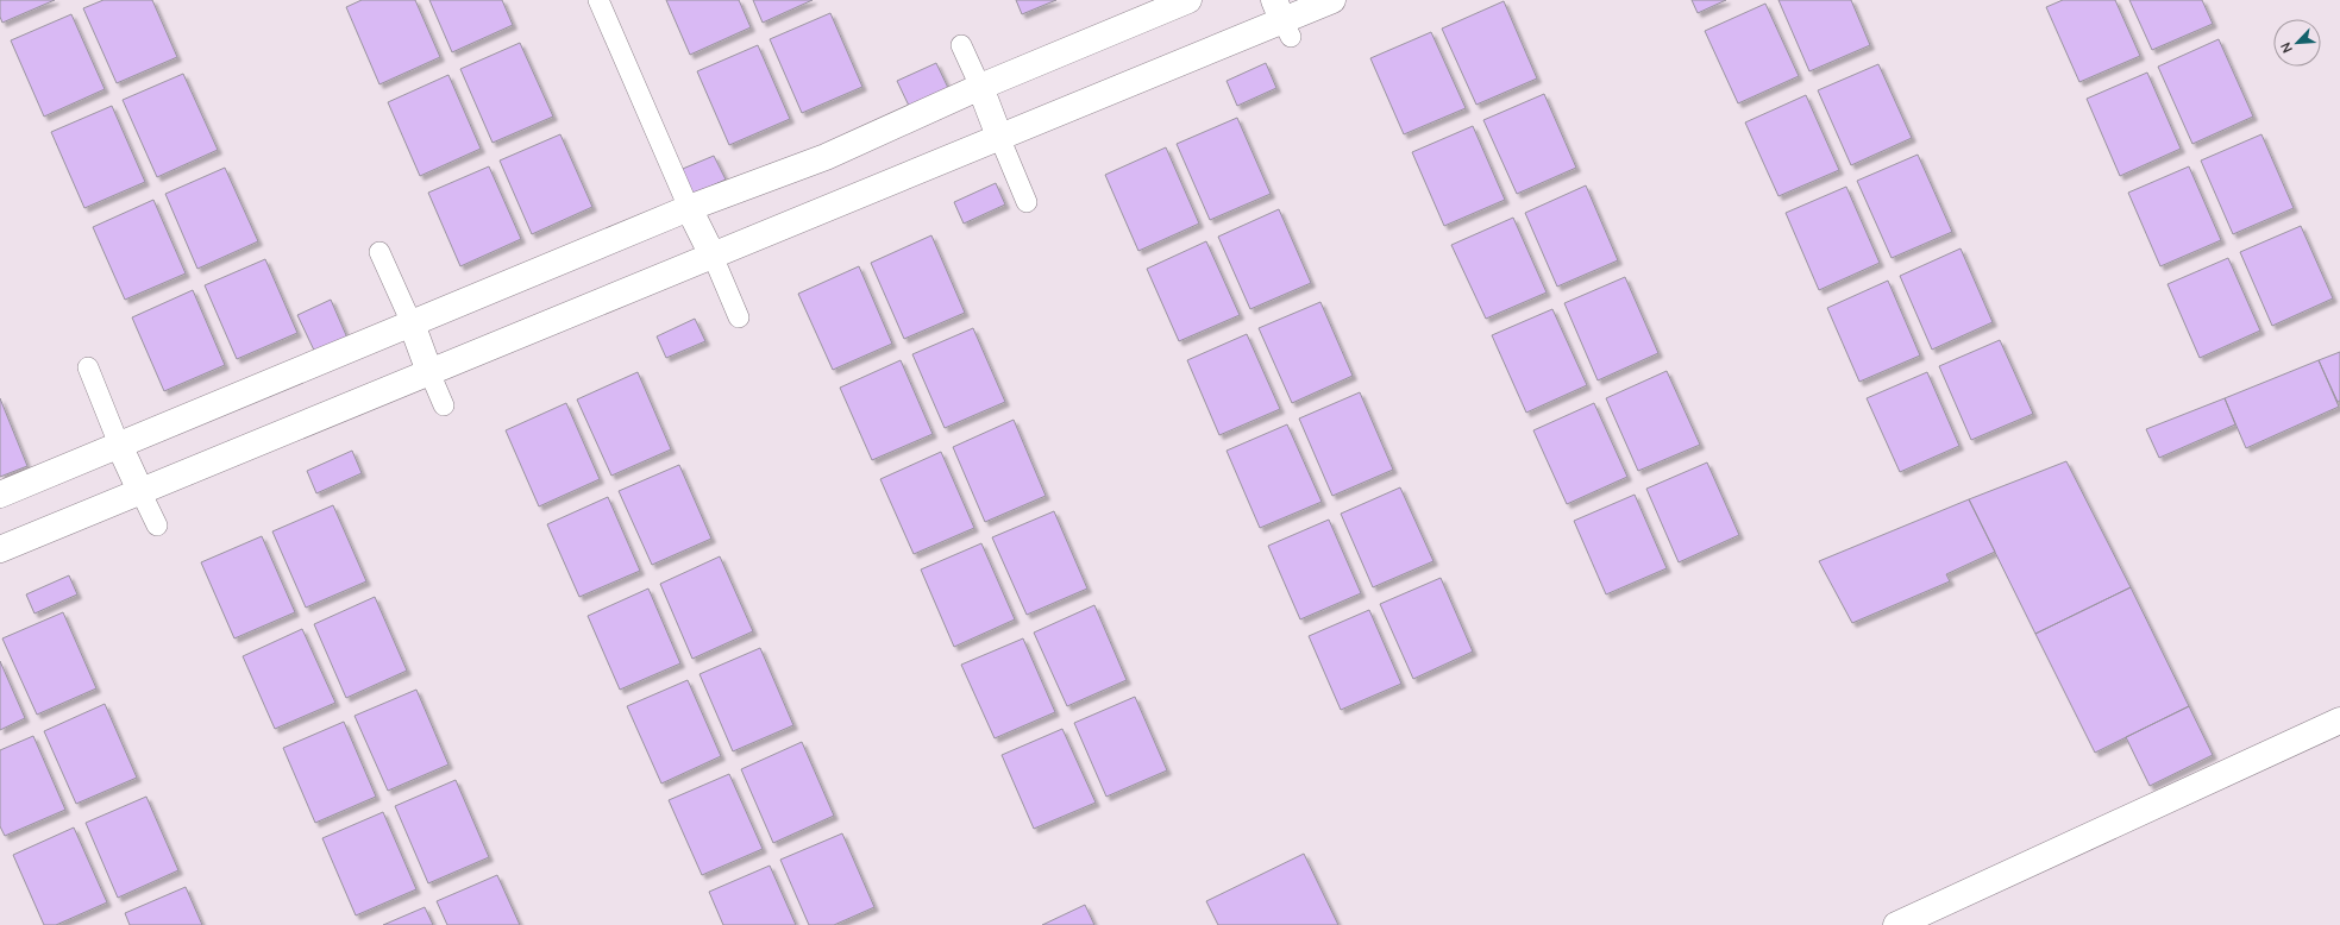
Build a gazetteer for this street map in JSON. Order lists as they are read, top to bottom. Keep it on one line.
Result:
{"north":"bottom left"}
